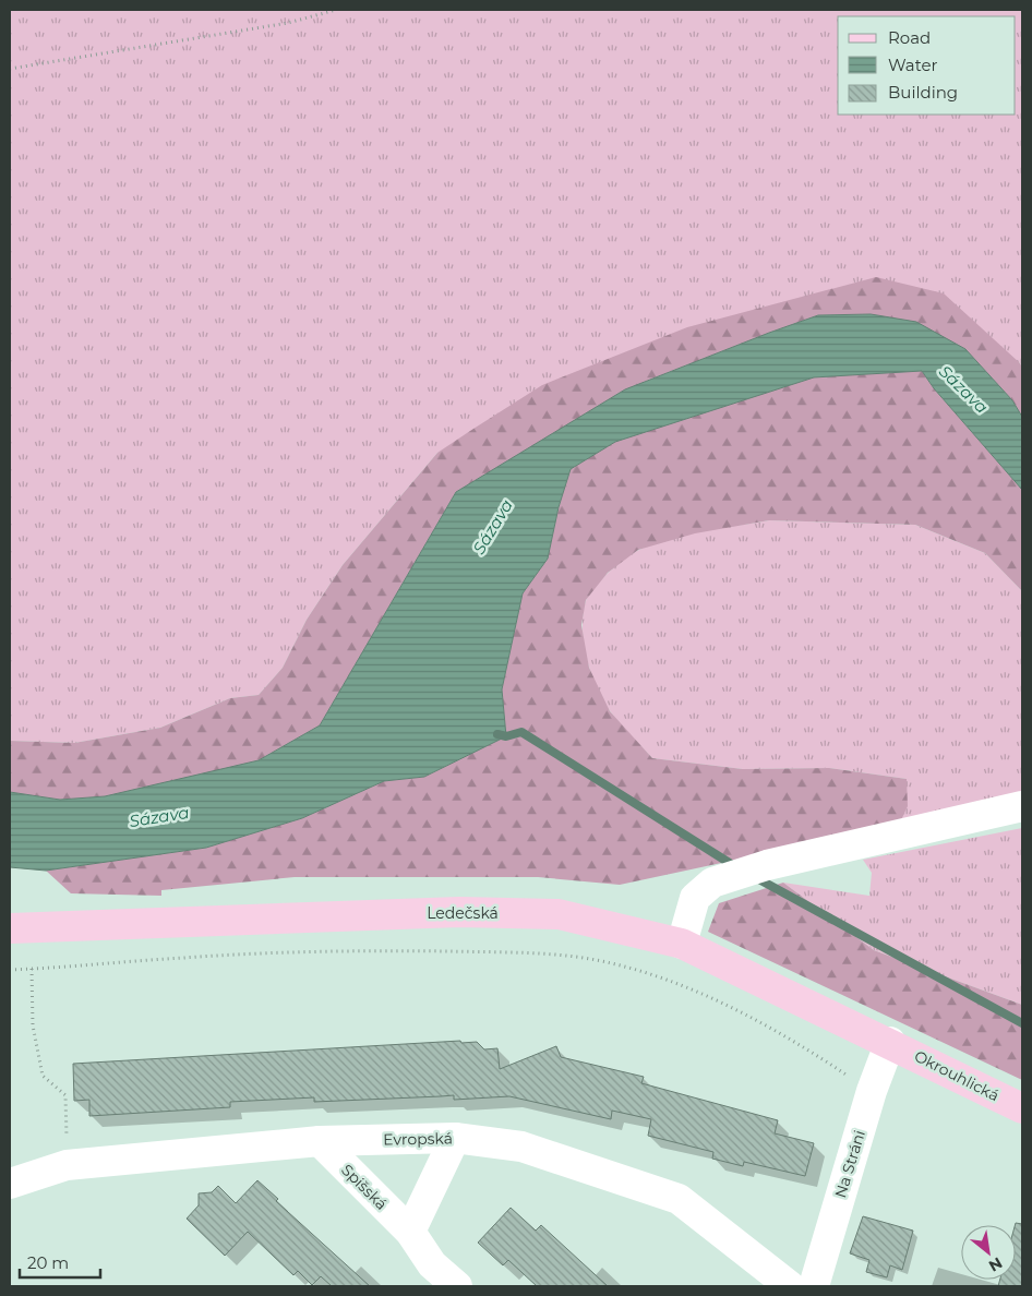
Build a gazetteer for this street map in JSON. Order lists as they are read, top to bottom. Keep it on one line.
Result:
{"streets":{"main road":["Ledečská","Okrouhlická"],"street":["Evropská","Na Stráni","Spišská"]},"crossings":[["Ledečská","Okrouhlická"],["Ledečská","Na Stráni"],["Okrouhlická","Na Stráni"],["Evropská","Spišská"]],"water":["Sázava"],"legend":["Road","Water","Building"],"scale_bar":"20 m","north":"bottom right"}
